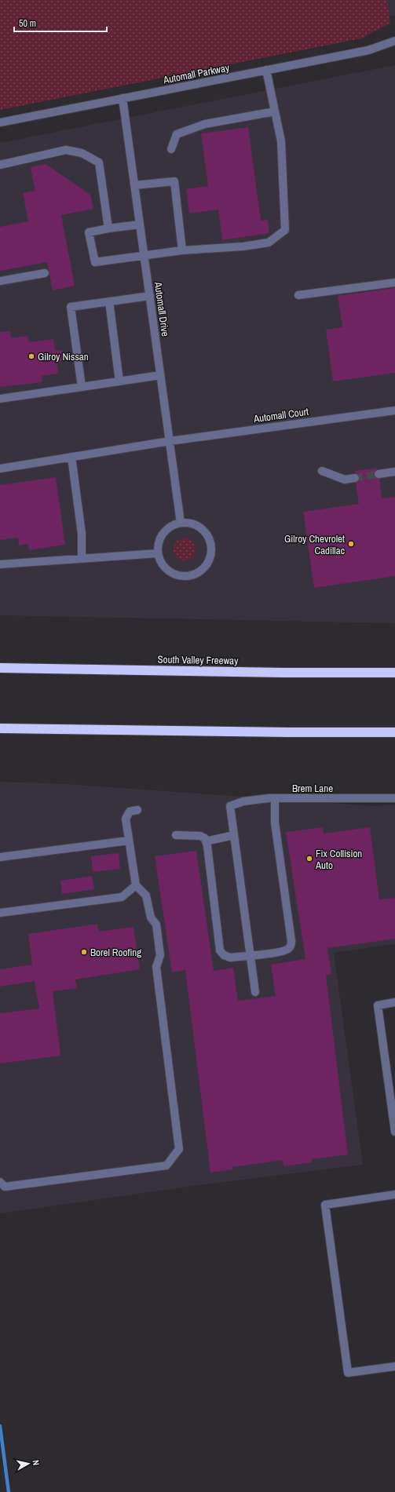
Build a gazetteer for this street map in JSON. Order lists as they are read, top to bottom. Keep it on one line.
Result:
{"streets":{"highway":["South Valley Freeway"],"street":["Automall Parkway","Automall Drive","Automall Court","Brem Lane"]},"crossings":[["Automall Parkway","Automall Drive"],["Automall Drive","Automall Court"]],"places":["Gilroy Nissan","Gilroy Chevrolet Cadillac","Fix Collision Auto","Borel Roofing"],"scale_bar":"50 m","north":"right"}
